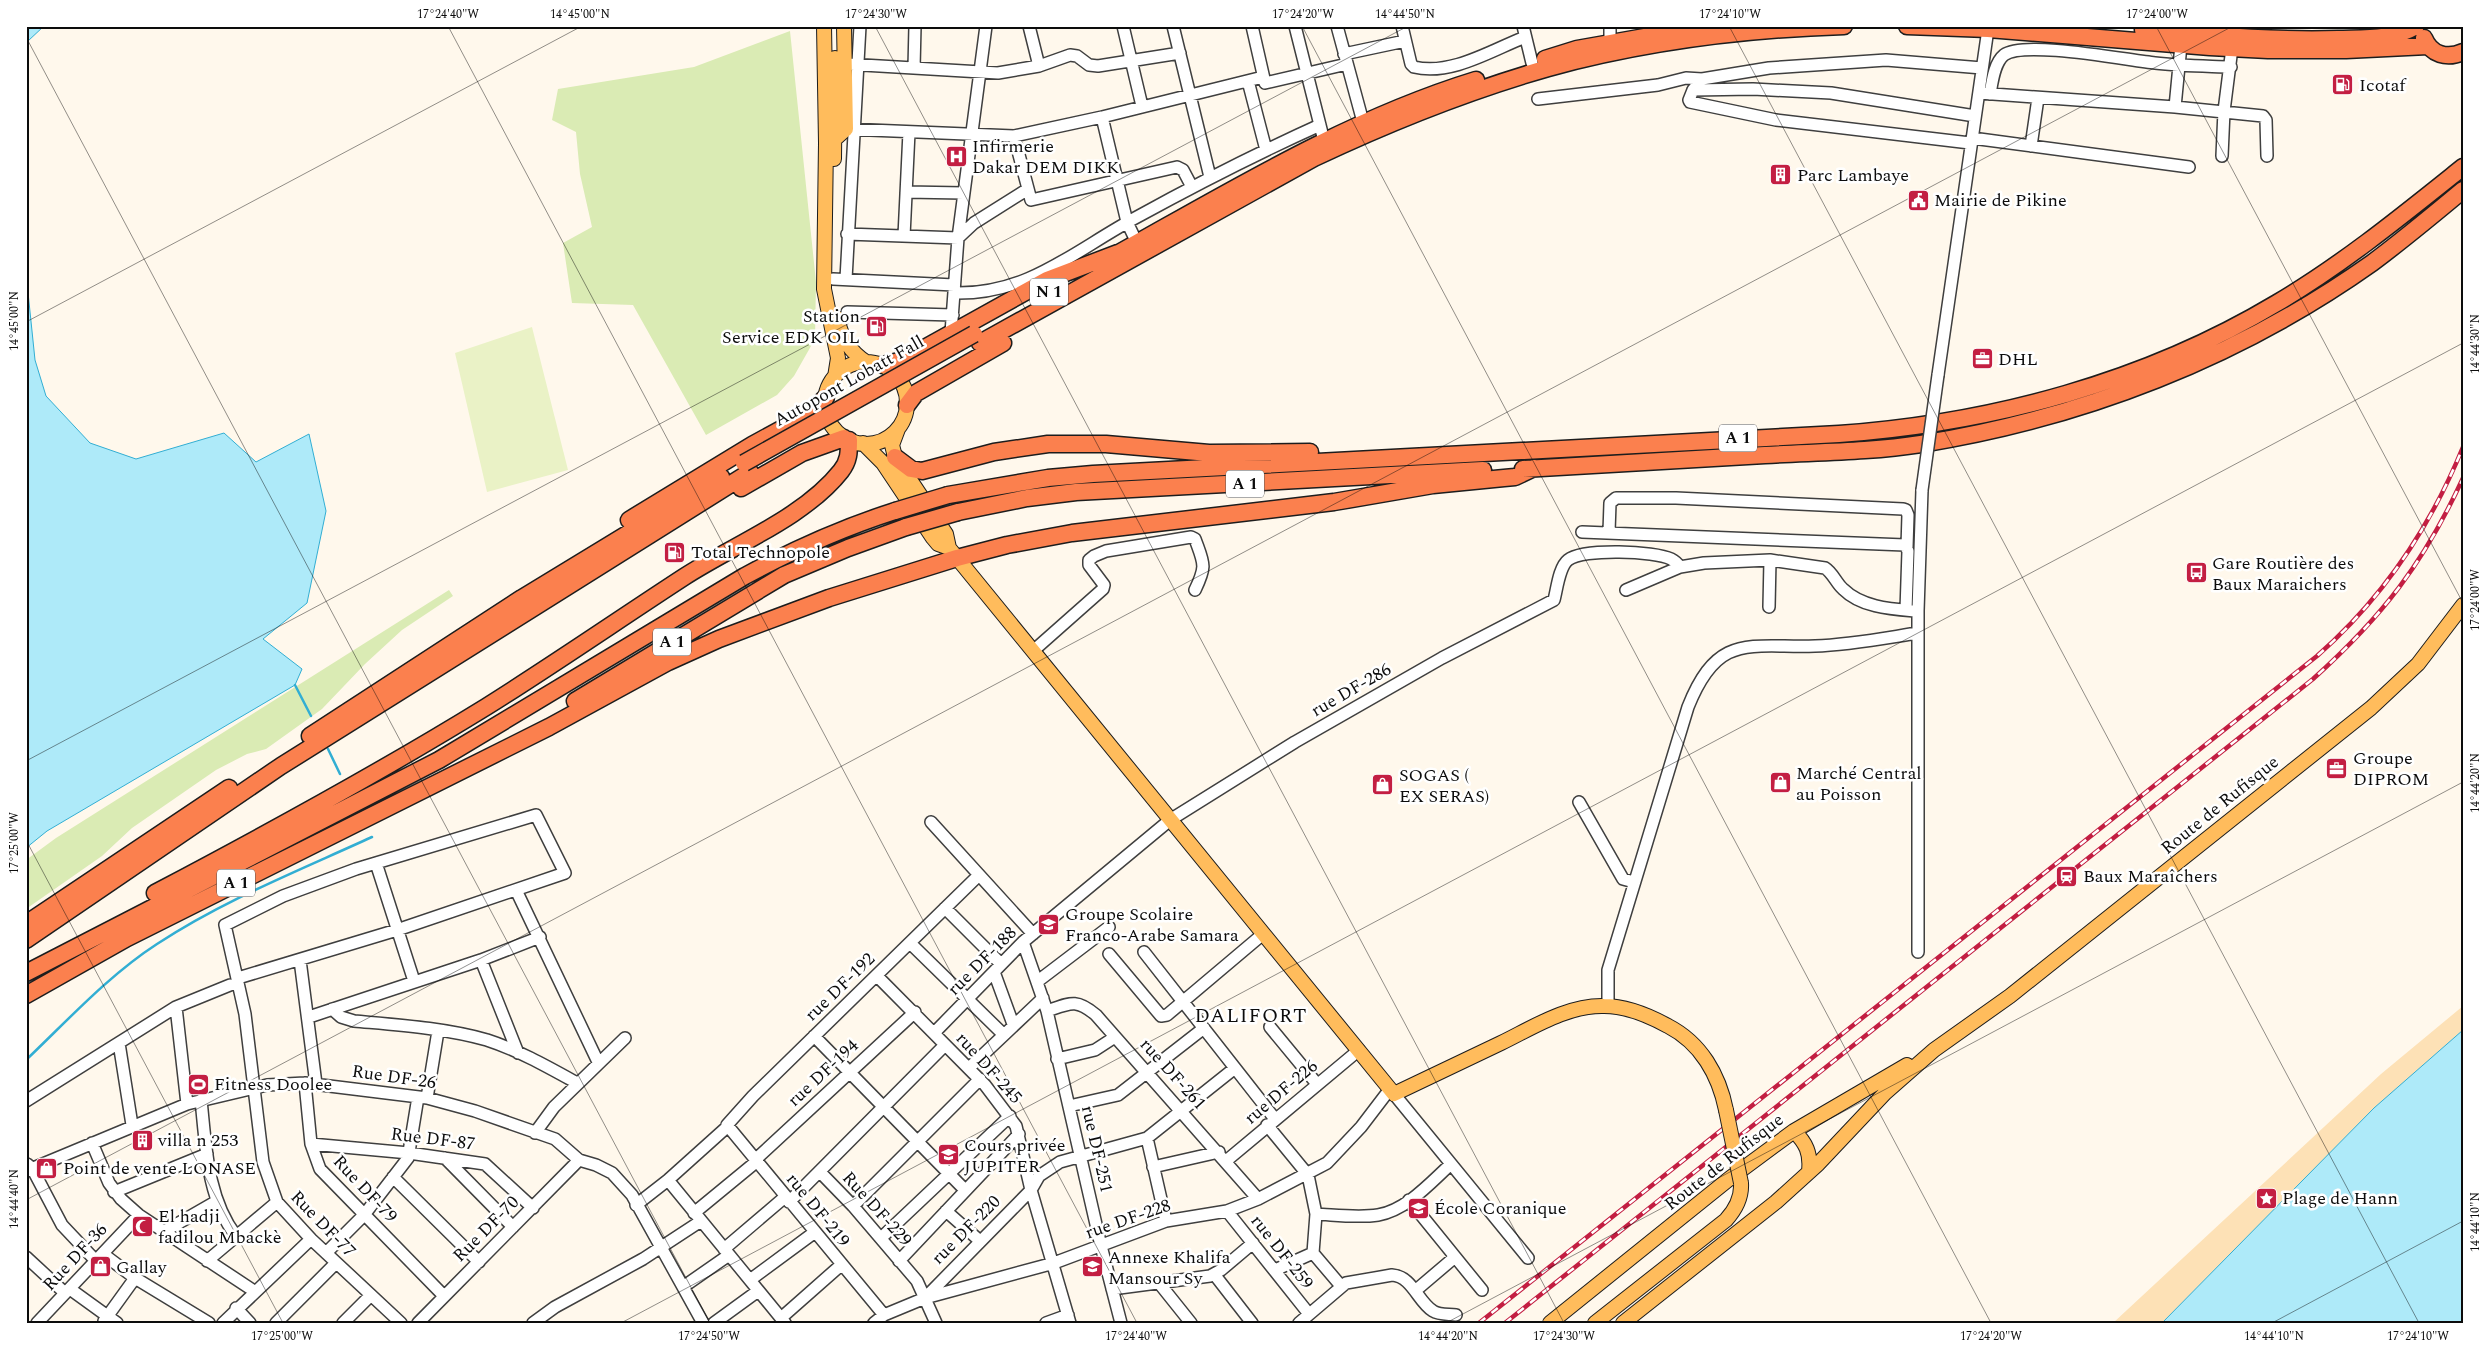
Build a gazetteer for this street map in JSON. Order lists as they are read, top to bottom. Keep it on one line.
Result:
{"streets":{"highway":["N 1","Autopont Lobatt Fall","A 1"],"main road":["Route de Rufisque"],"street":["rue DF-286","rue DF-188","rue DF-192","rue DF-245","rue DF-194","rue DF-261","Rue DF-26","rue DF-226","Rue DF-87","rue DF-251","Rue DF-79","Rue DF-229","rue DF-219","rue DF-228","Rue DF-77","Rue DF-70","rue DF-220","rue DF-259","Rue DF-36"]},"crossings":[["rue DF-286","rue DF-188"],["rue DF-188","rue DF-245"],["rue DF-188","rue DF-251"],["rue DF-192","rue DF-245"],["rue DF-192","rue DF-219"],["rue DF-245","rue DF-194"],["rue DF-245","rue DF-228"],["rue DF-245","rue DF-220"],["rue DF-194","rue DF-219"],["rue DF-261","rue DF-226"],["rue DF-261","rue DF-251"],["rue DF-261","rue DF-228"],["Rue DF-26","Rue DF-79"],["Rue DF-26","Rue DF-77"],["Rue DF-26","Rue DF-70"],["Rue DF-87","Rue DF-79"],["Rue DF-87","Rue DF-70"],["rue DF-251","rue DF-228"],["rue DF-251","rue DF-220"],["Rue DF-79","Rue DF-70"],["Rue DF-229","rue DF-228"],["Rue DF-229","rue DF-220"],["rue DF-219","rue DF-228"],["rue DF-228","rue DF-220"],["rue DF-228","rue DF-259"]],"districts":["DALIFORT"],"places":{"fuel station":["Icotaf","Station Service EDK OIL","Total Technopole"],"hospital":["Infirmerie Dakar DEM DIKK"],"building":["Parc Lambaye","villa n 253"],"public building":["Mairie de Pikine"],"office":["DHL","Groupe DIPROM"],"bus stop":["Gare Routière des Baux Maraichers"],"shop":["Marché Central au Poisson","SOGAS ( EX SERAS)","Point de vente LONASE","Gallay"],"station":["Baux Maraîchers"],"school or university":["Groupe Scolaire Franco-Arabe Samara","Cours privée JUPITER","École Coranique","Annexe Khalifa Mansour Sy"],"sports":["Fitness Doolee"],"place":["Plage de Hann"],"mosque":["El hadji fadilou Mbackè"]},"coordinates":["17°24'40\"W","14°45'00\"N","17°24'30\"W","17°24'20\"W","14°44'50\"N","17°24'10\"W","17°24'00\"W","14°44'30\"N","14°44'20\"N","17°25'00\"W","14°44'40\"N","14°44'10\"N","17°24'50\"W"]}
